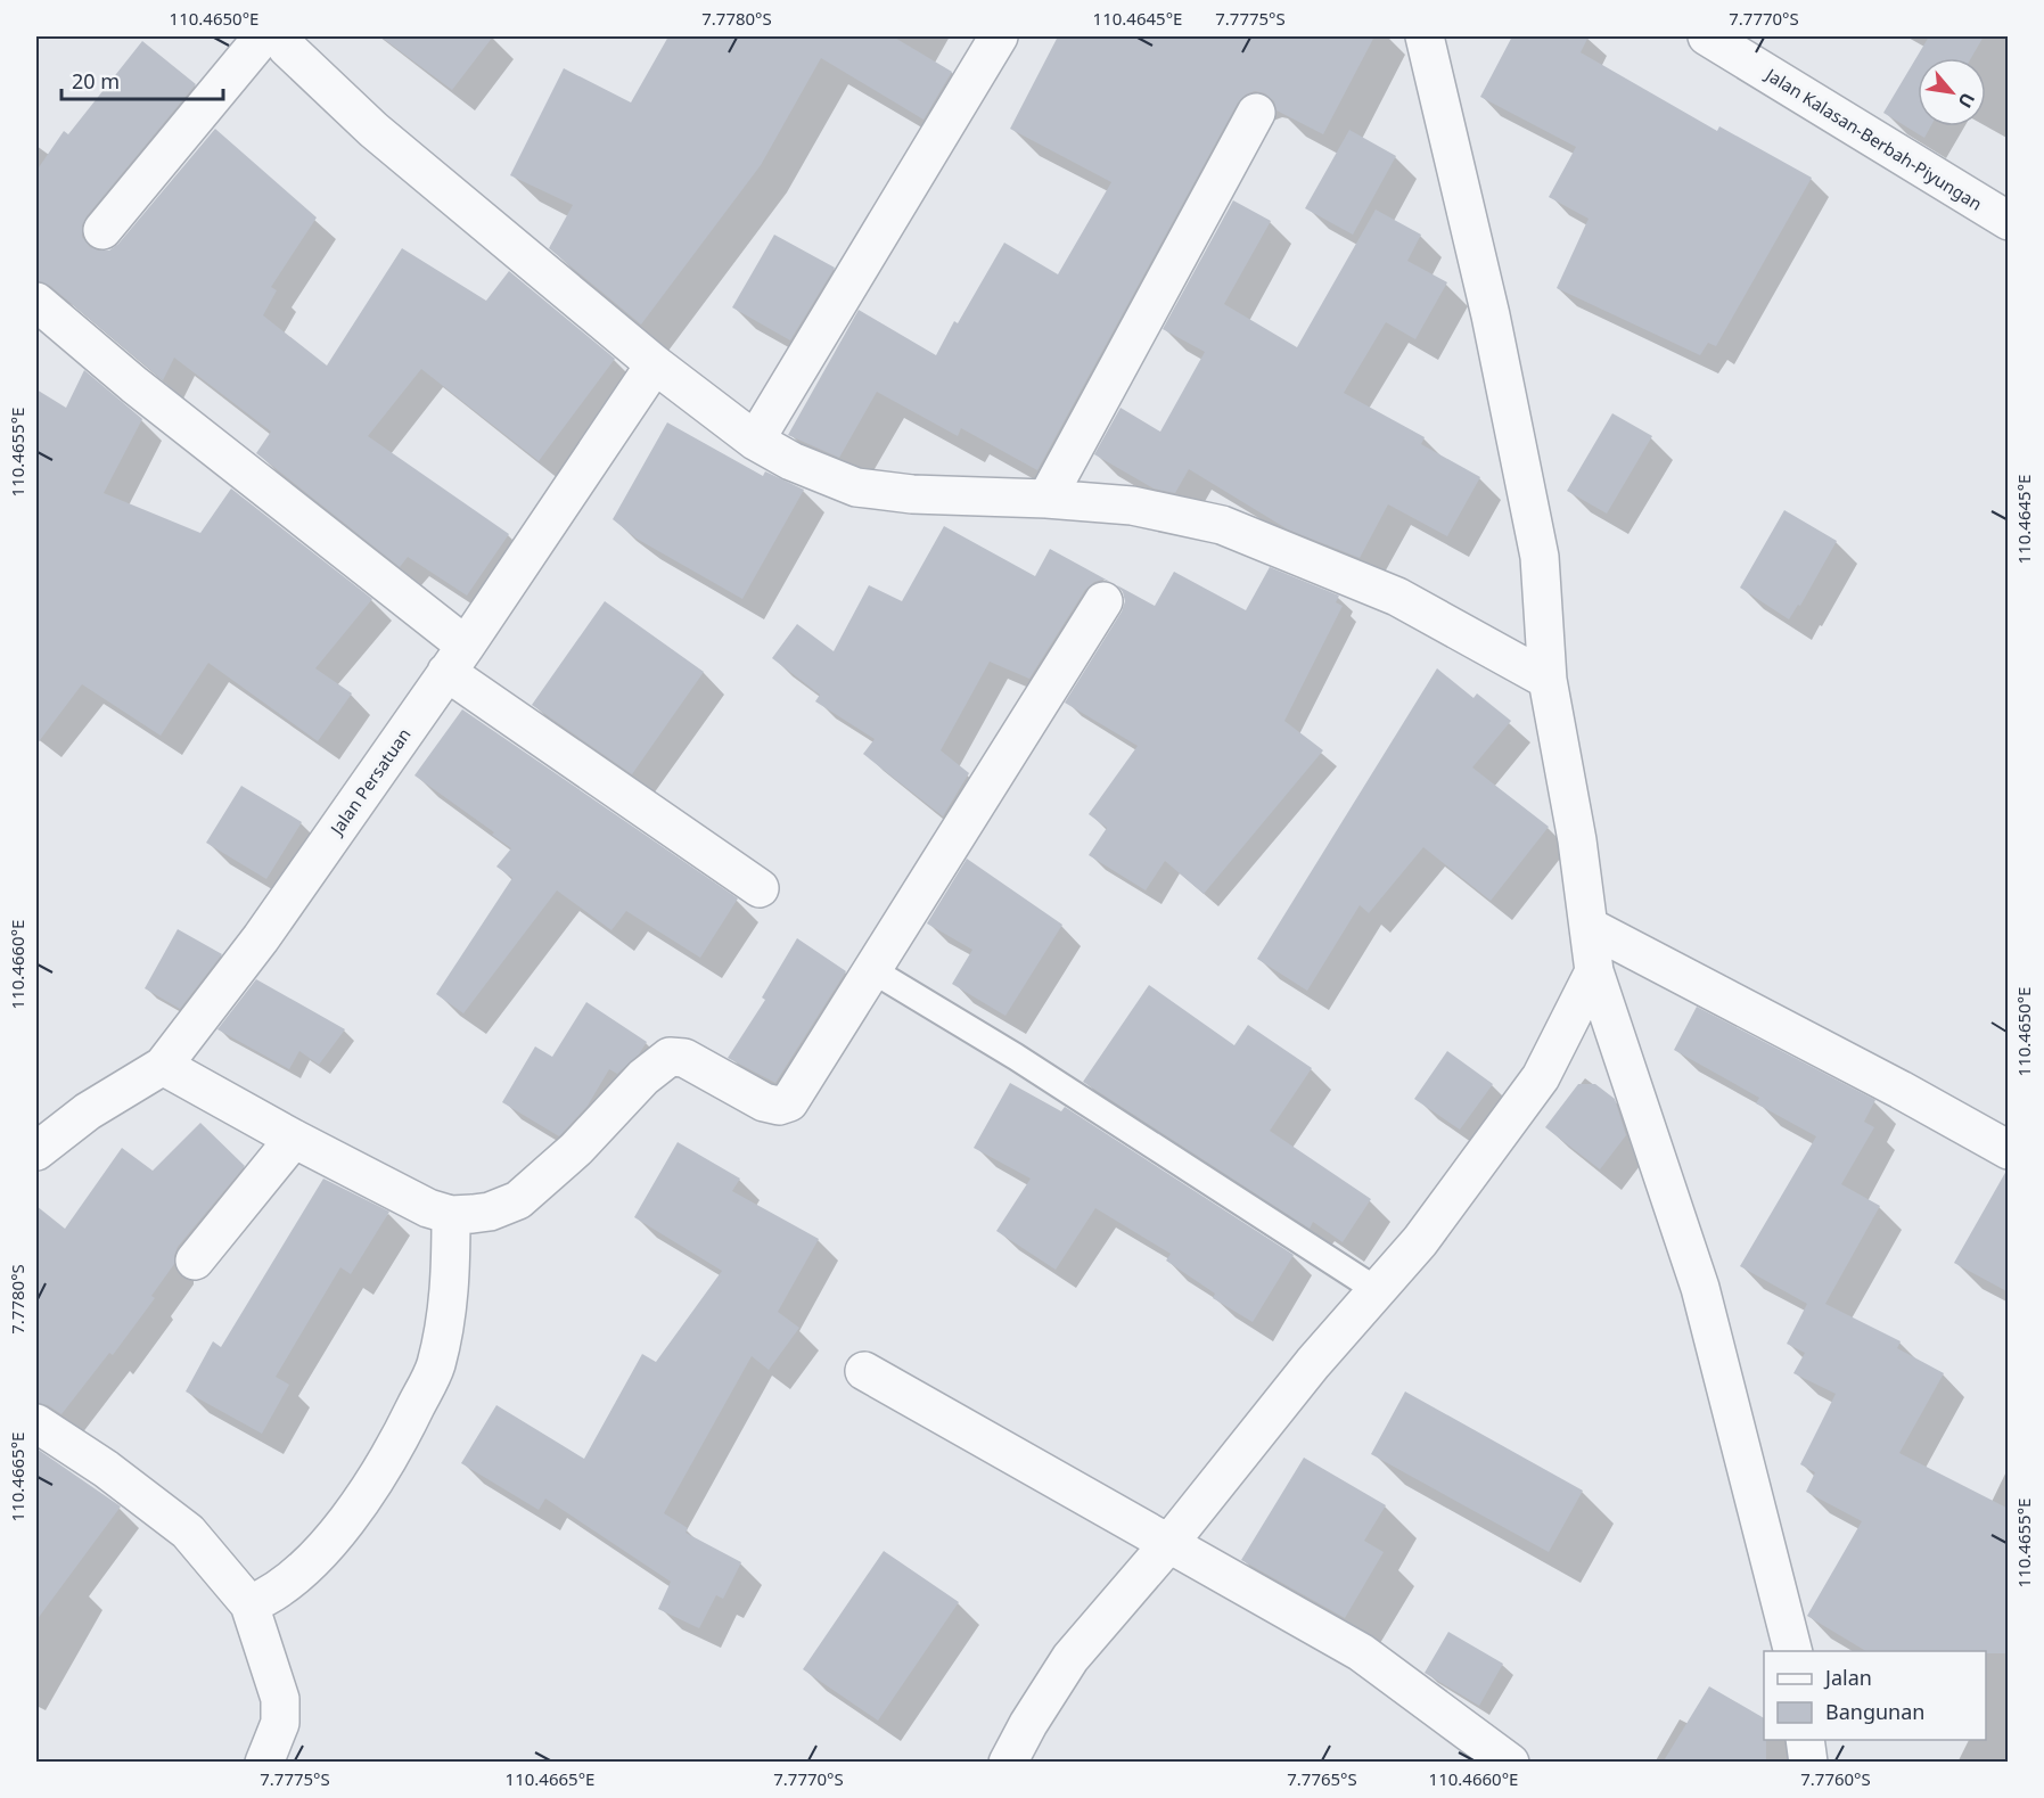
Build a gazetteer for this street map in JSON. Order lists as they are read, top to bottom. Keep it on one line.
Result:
{"streets":{"street":["Jalan Kalasan-Berbah-Piyungan","Jalan Persatuan"]},"legend":["Jalan","Bangunan"],"scale_bar":"20 m","north":"bottom right","coordinates":["110.4650°E","7.7780°S","110.4645°E","7.7775°S","7.7770°S","110.4655°E","110.4660°E","110.4665°E","7.7765°S","7.7760°S"]}
